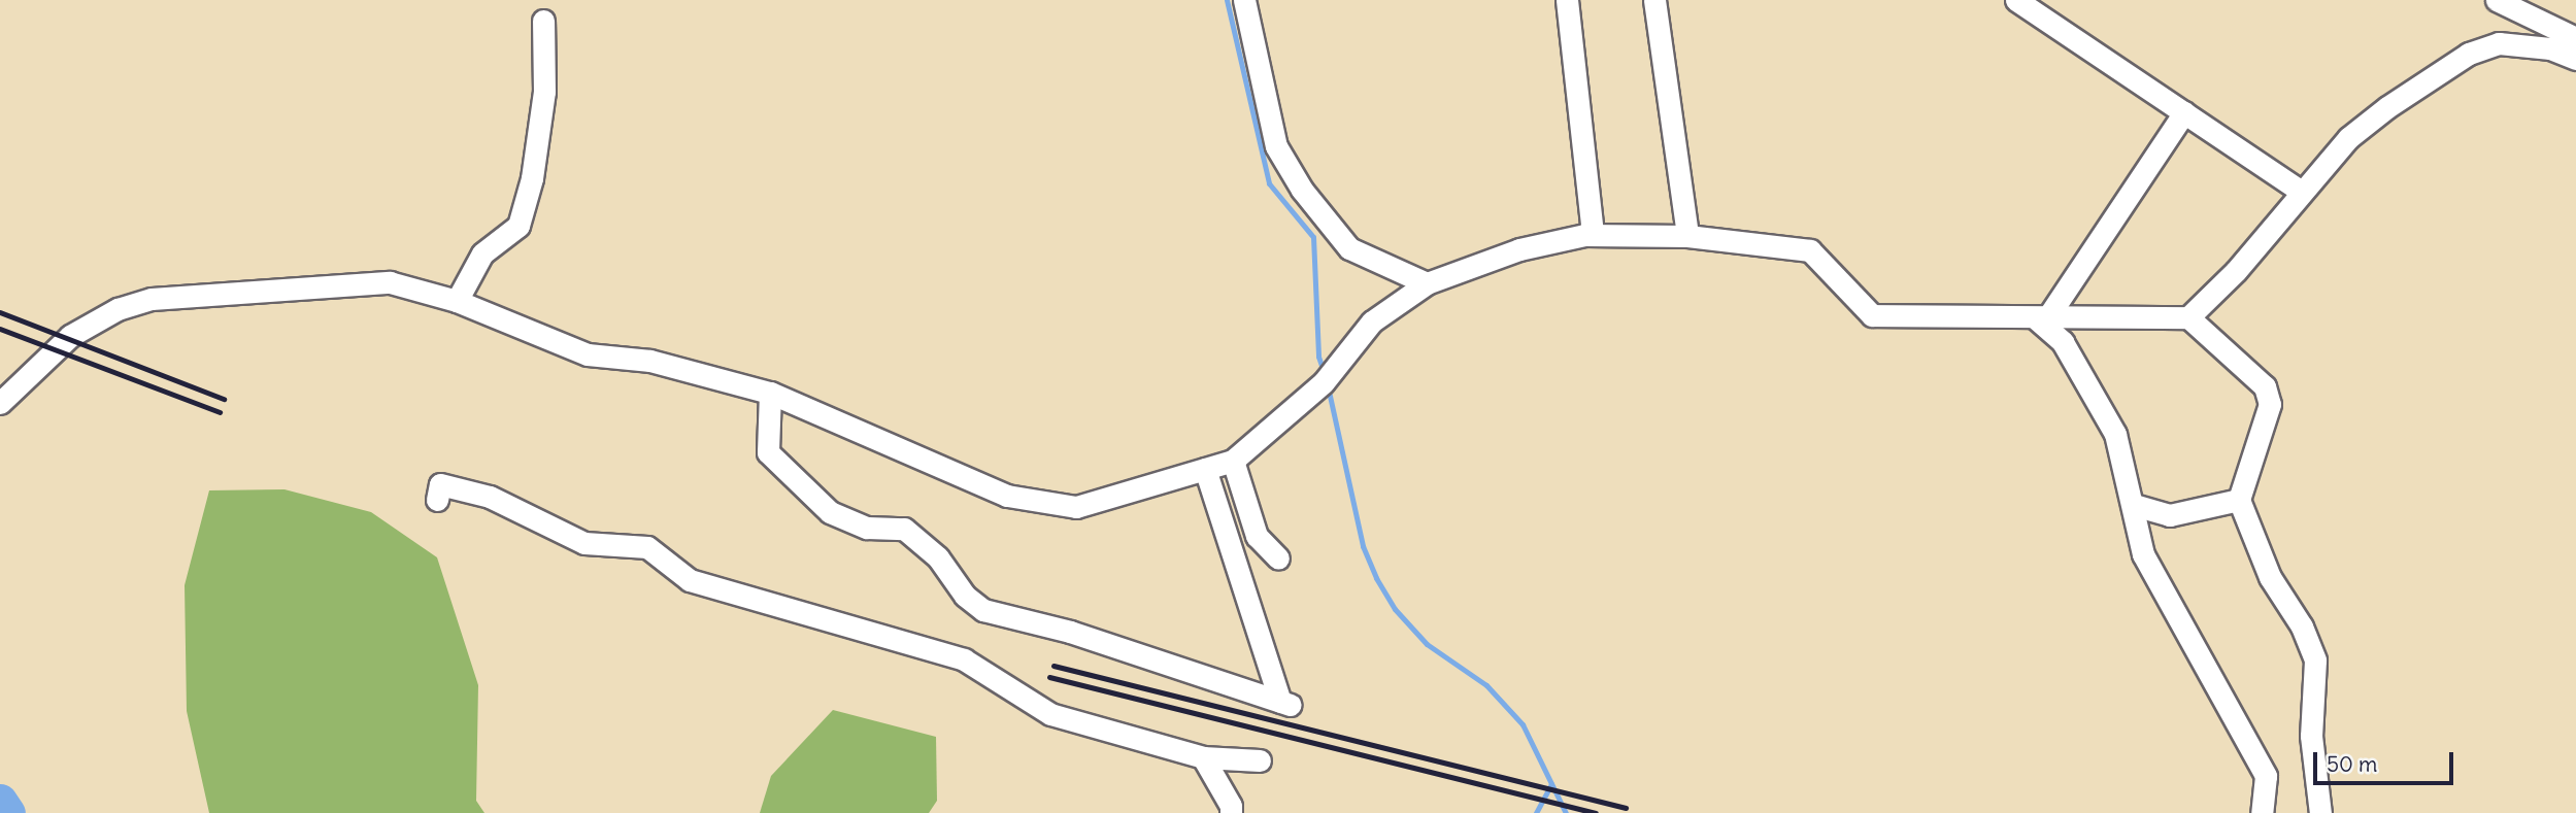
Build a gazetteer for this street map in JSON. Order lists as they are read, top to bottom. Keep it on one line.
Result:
{"scale_bar":"50 m"}
